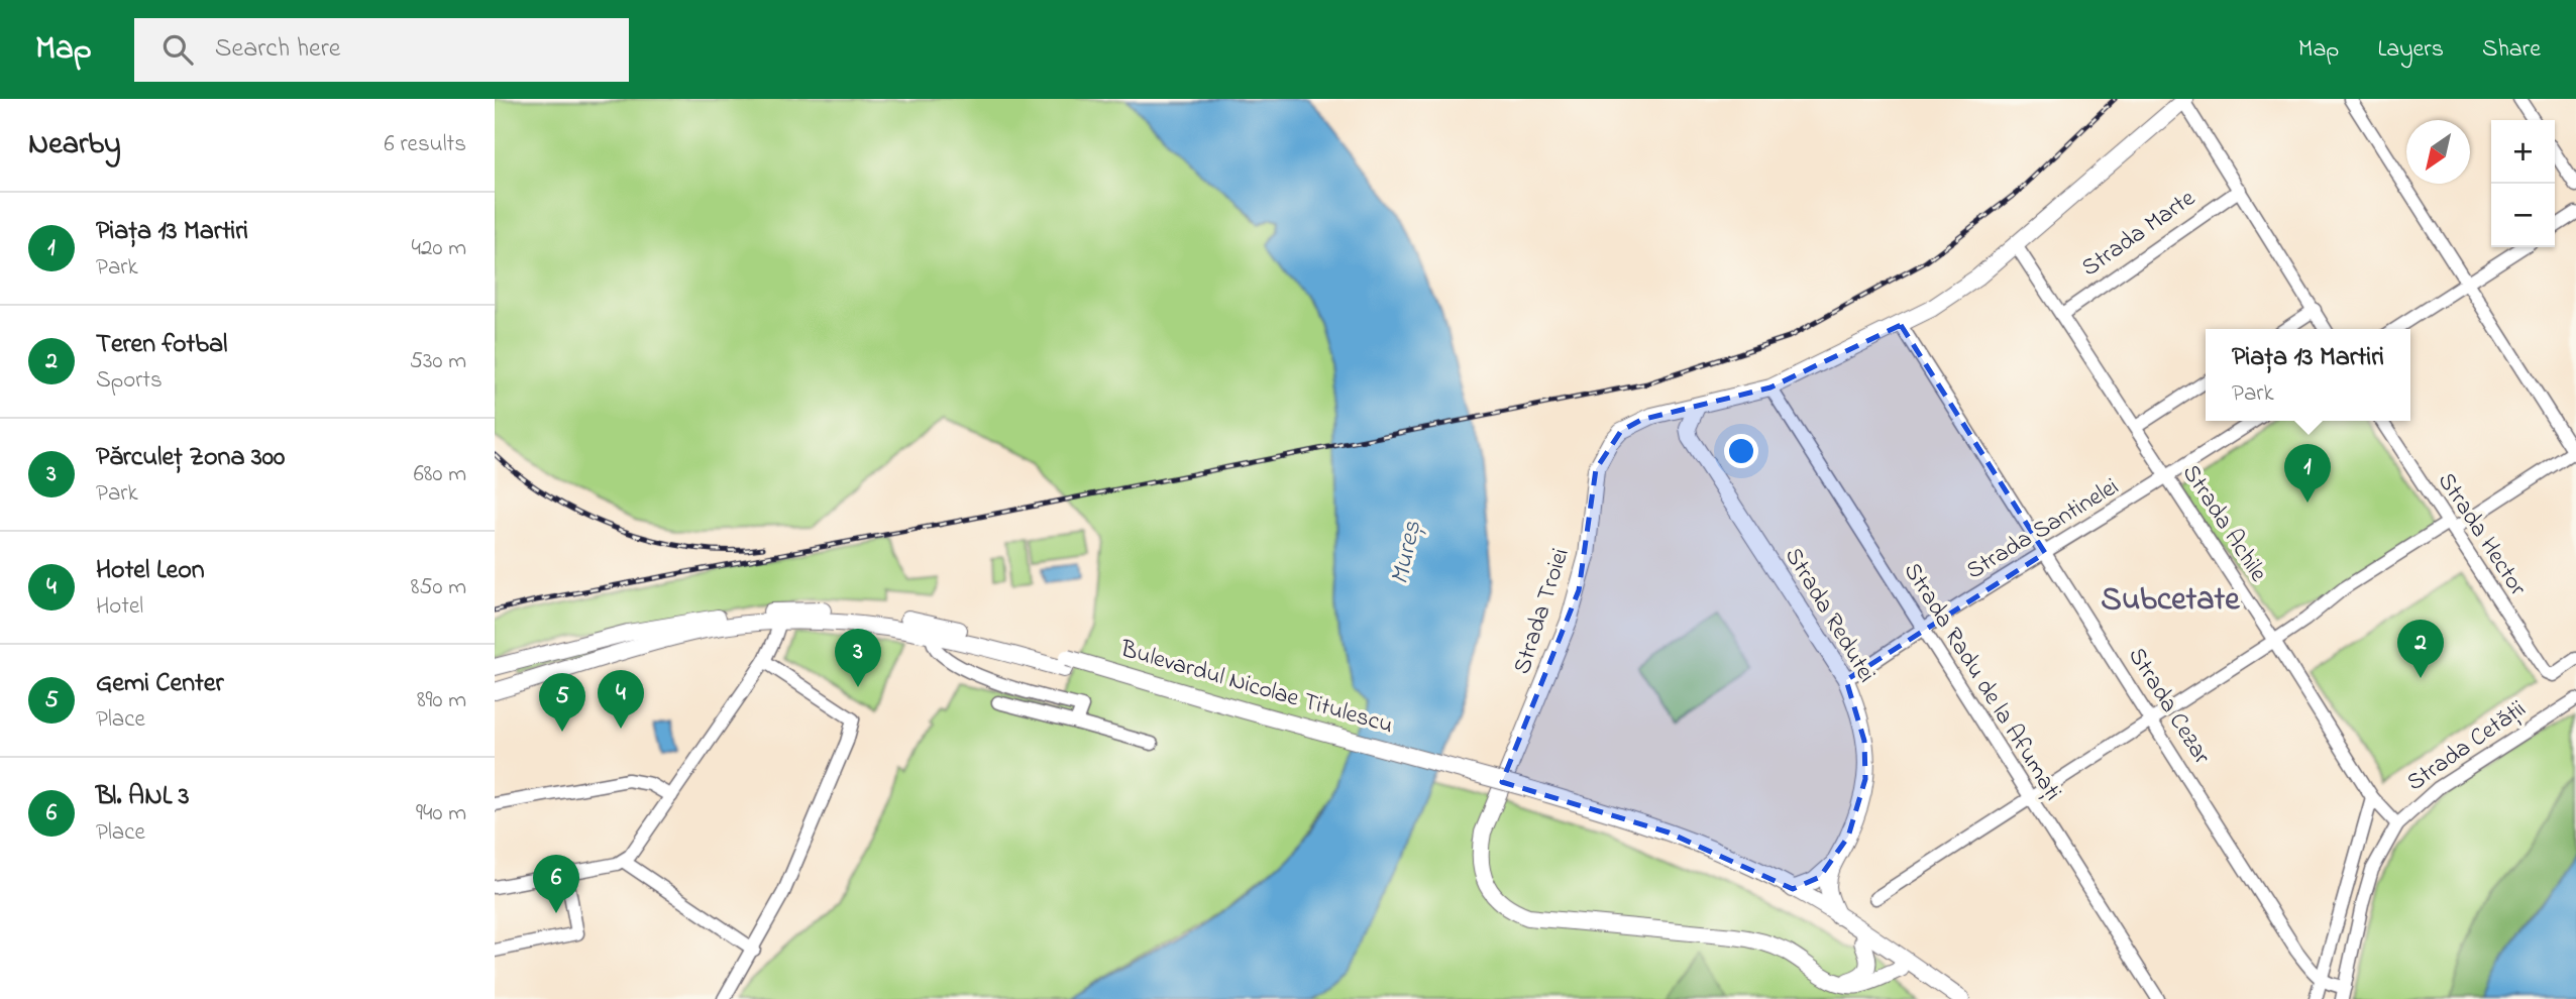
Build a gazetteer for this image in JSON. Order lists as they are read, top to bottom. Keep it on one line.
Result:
{"streets":{"main road":["Strada Troiei","Strada Redutei","Bulevardul Nicolae Titulescu"],"street":["Strada Marte","Strada Achile","Strada Santinelei","Strada Hector","Strada Radu de la Afumați","Strada Cezar","Strada Cetății"]},"crossings":[["Strada Marte","Strada Achile"],["Strada Achile","Strada Santinelei"],["Strada Achile","Strada Troiei"],["Strada Achile","Strada Cetății"],["Strada Santinelei","Strada Redutei"],["Strada Santinelei","Strada Radu de la Afumați"],["Strada Santinelei","Strada Cezar"],["Strada Troiei","Strada Redutei"],["Strada Troiei","Strada Radu de la Afumați"],["Strada Troiei","Strada Cezar"]],"districts":["Subcetate"],"water":["Mureș"],"north":"bottom left","page":{"header":"Map","search":"Search here","nav":["Map","Layers","Share"],"heading":["Nearby","6 results"],"map_buttons":["+","−"],"list":[{"mark":"1","name":"Piața 13 Martiri","note":"Park","value":"420 m"},{"mark":"2","name":"Teren fotbal","note":"Sports","value":"530 m"},{"mark":"3","name":"Părculeț Zona 300","note":"Park","value":"680 m"},{"mark":"4","name":"Hotel Leon","note":"Hotel","value":"850 m"},{"mark":"5","name":"Gemi Center","note":"Place","value":"890 m"},{"mark":"6","name":"Bl. ANL 3","note":"Place","value":"940 m"}],"popup":["Piața 13 Martiri","Park"],"pins":["1","2","3","4","5","6"]}}
